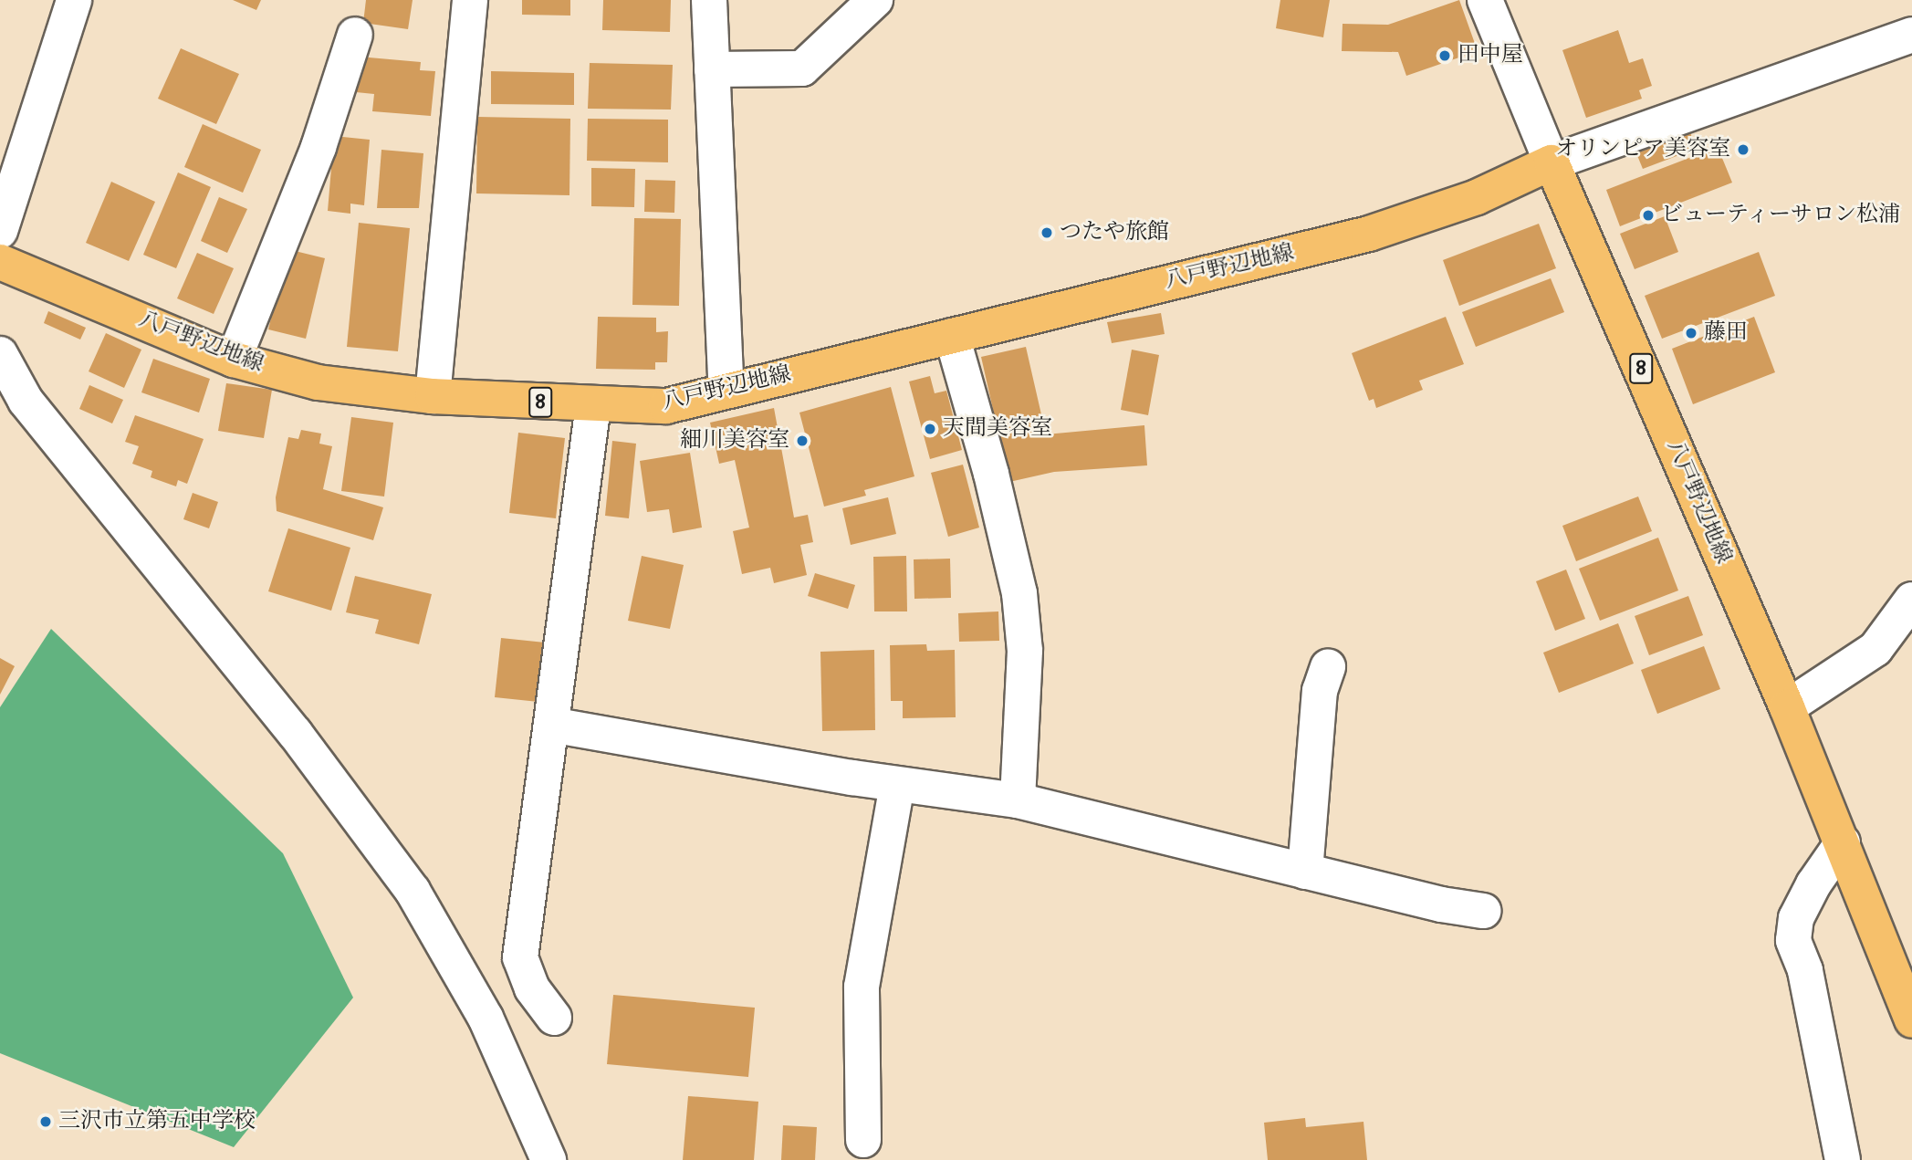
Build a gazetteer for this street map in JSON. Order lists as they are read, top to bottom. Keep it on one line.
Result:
{"streets":{"main road":["八戸野辺地線","8"]},"places":["田中屋","オリンピア美容室","ビューティーサロン松浦","つたや旅館","藤田","天間美容室","細川美容室","三沢市立第五中学校"]}
